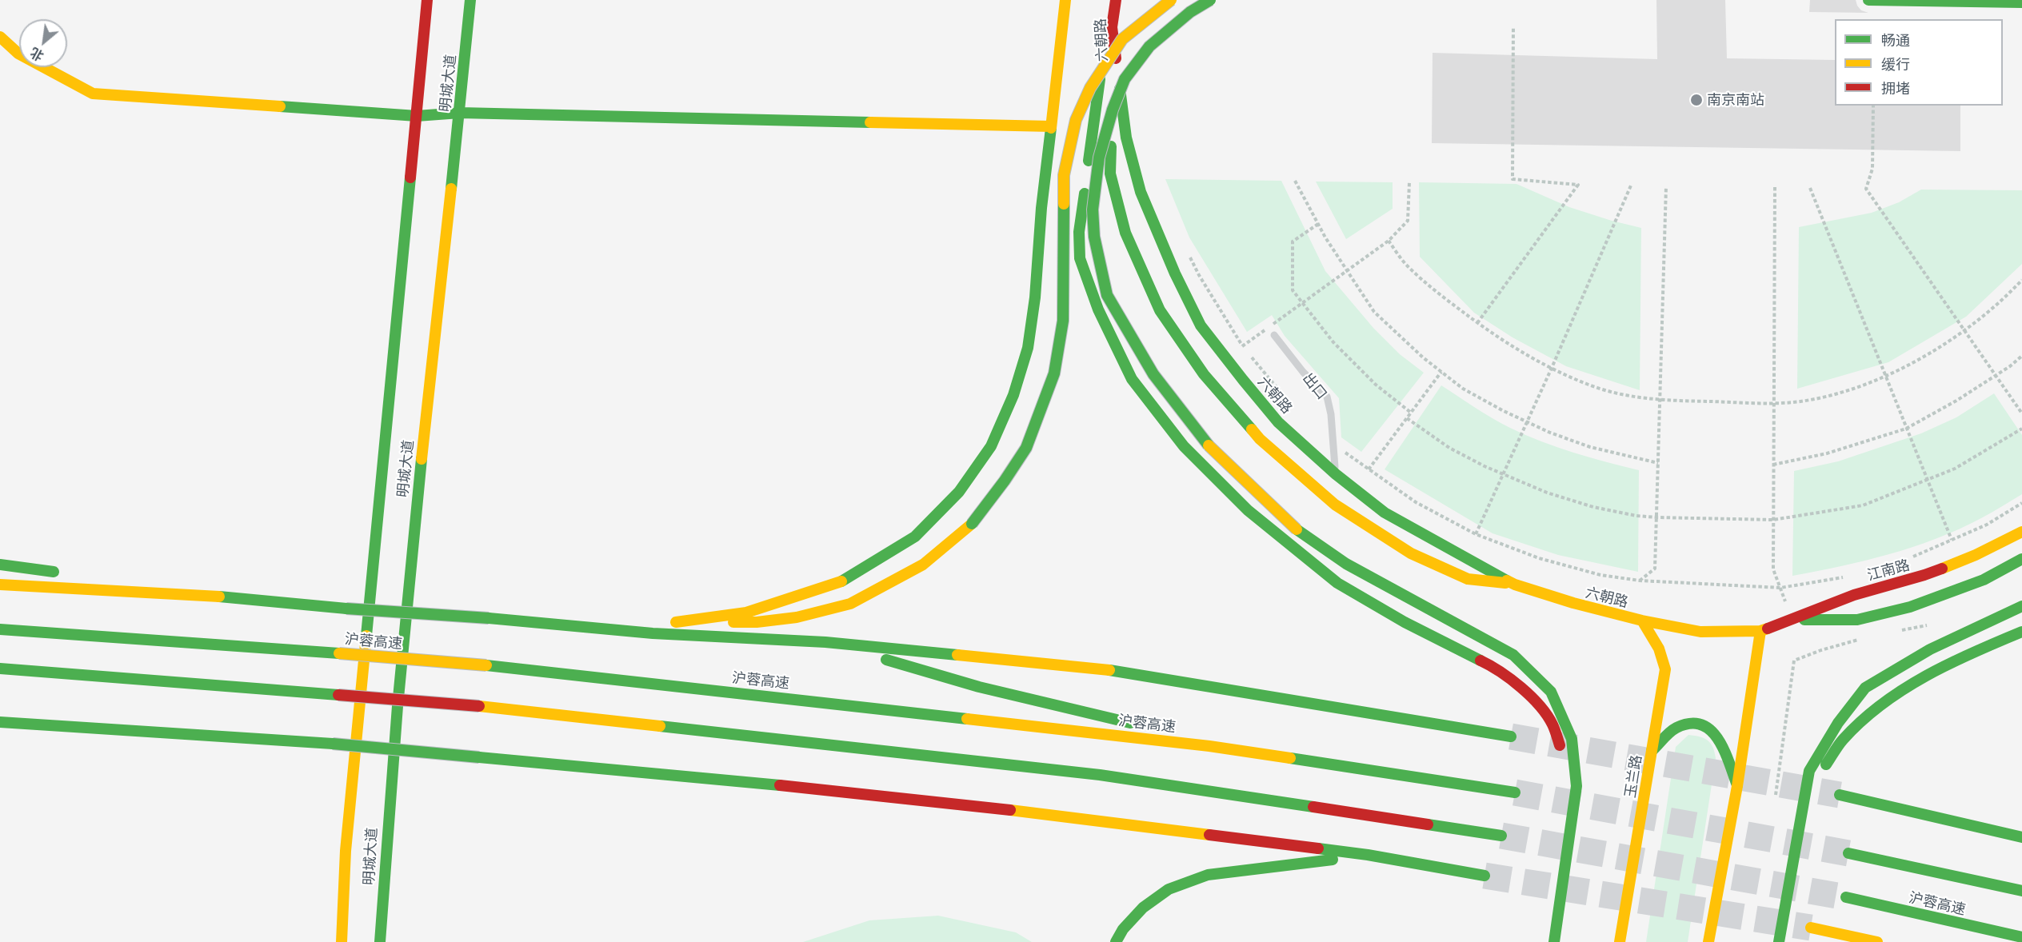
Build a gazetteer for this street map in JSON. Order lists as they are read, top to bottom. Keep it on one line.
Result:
{"streets":{"main road":["六朝路","明城大道","江南路","沪蓉高速","玉兰路"],"lane":["出口"]},"crossings":[["六朝路","出口"],["六朝路","江南路"],["六朝路","玉兰路"]],"places":["南京南站"],"legend":["畅通","缓行","拥堵"],"north":"bottom left"}
